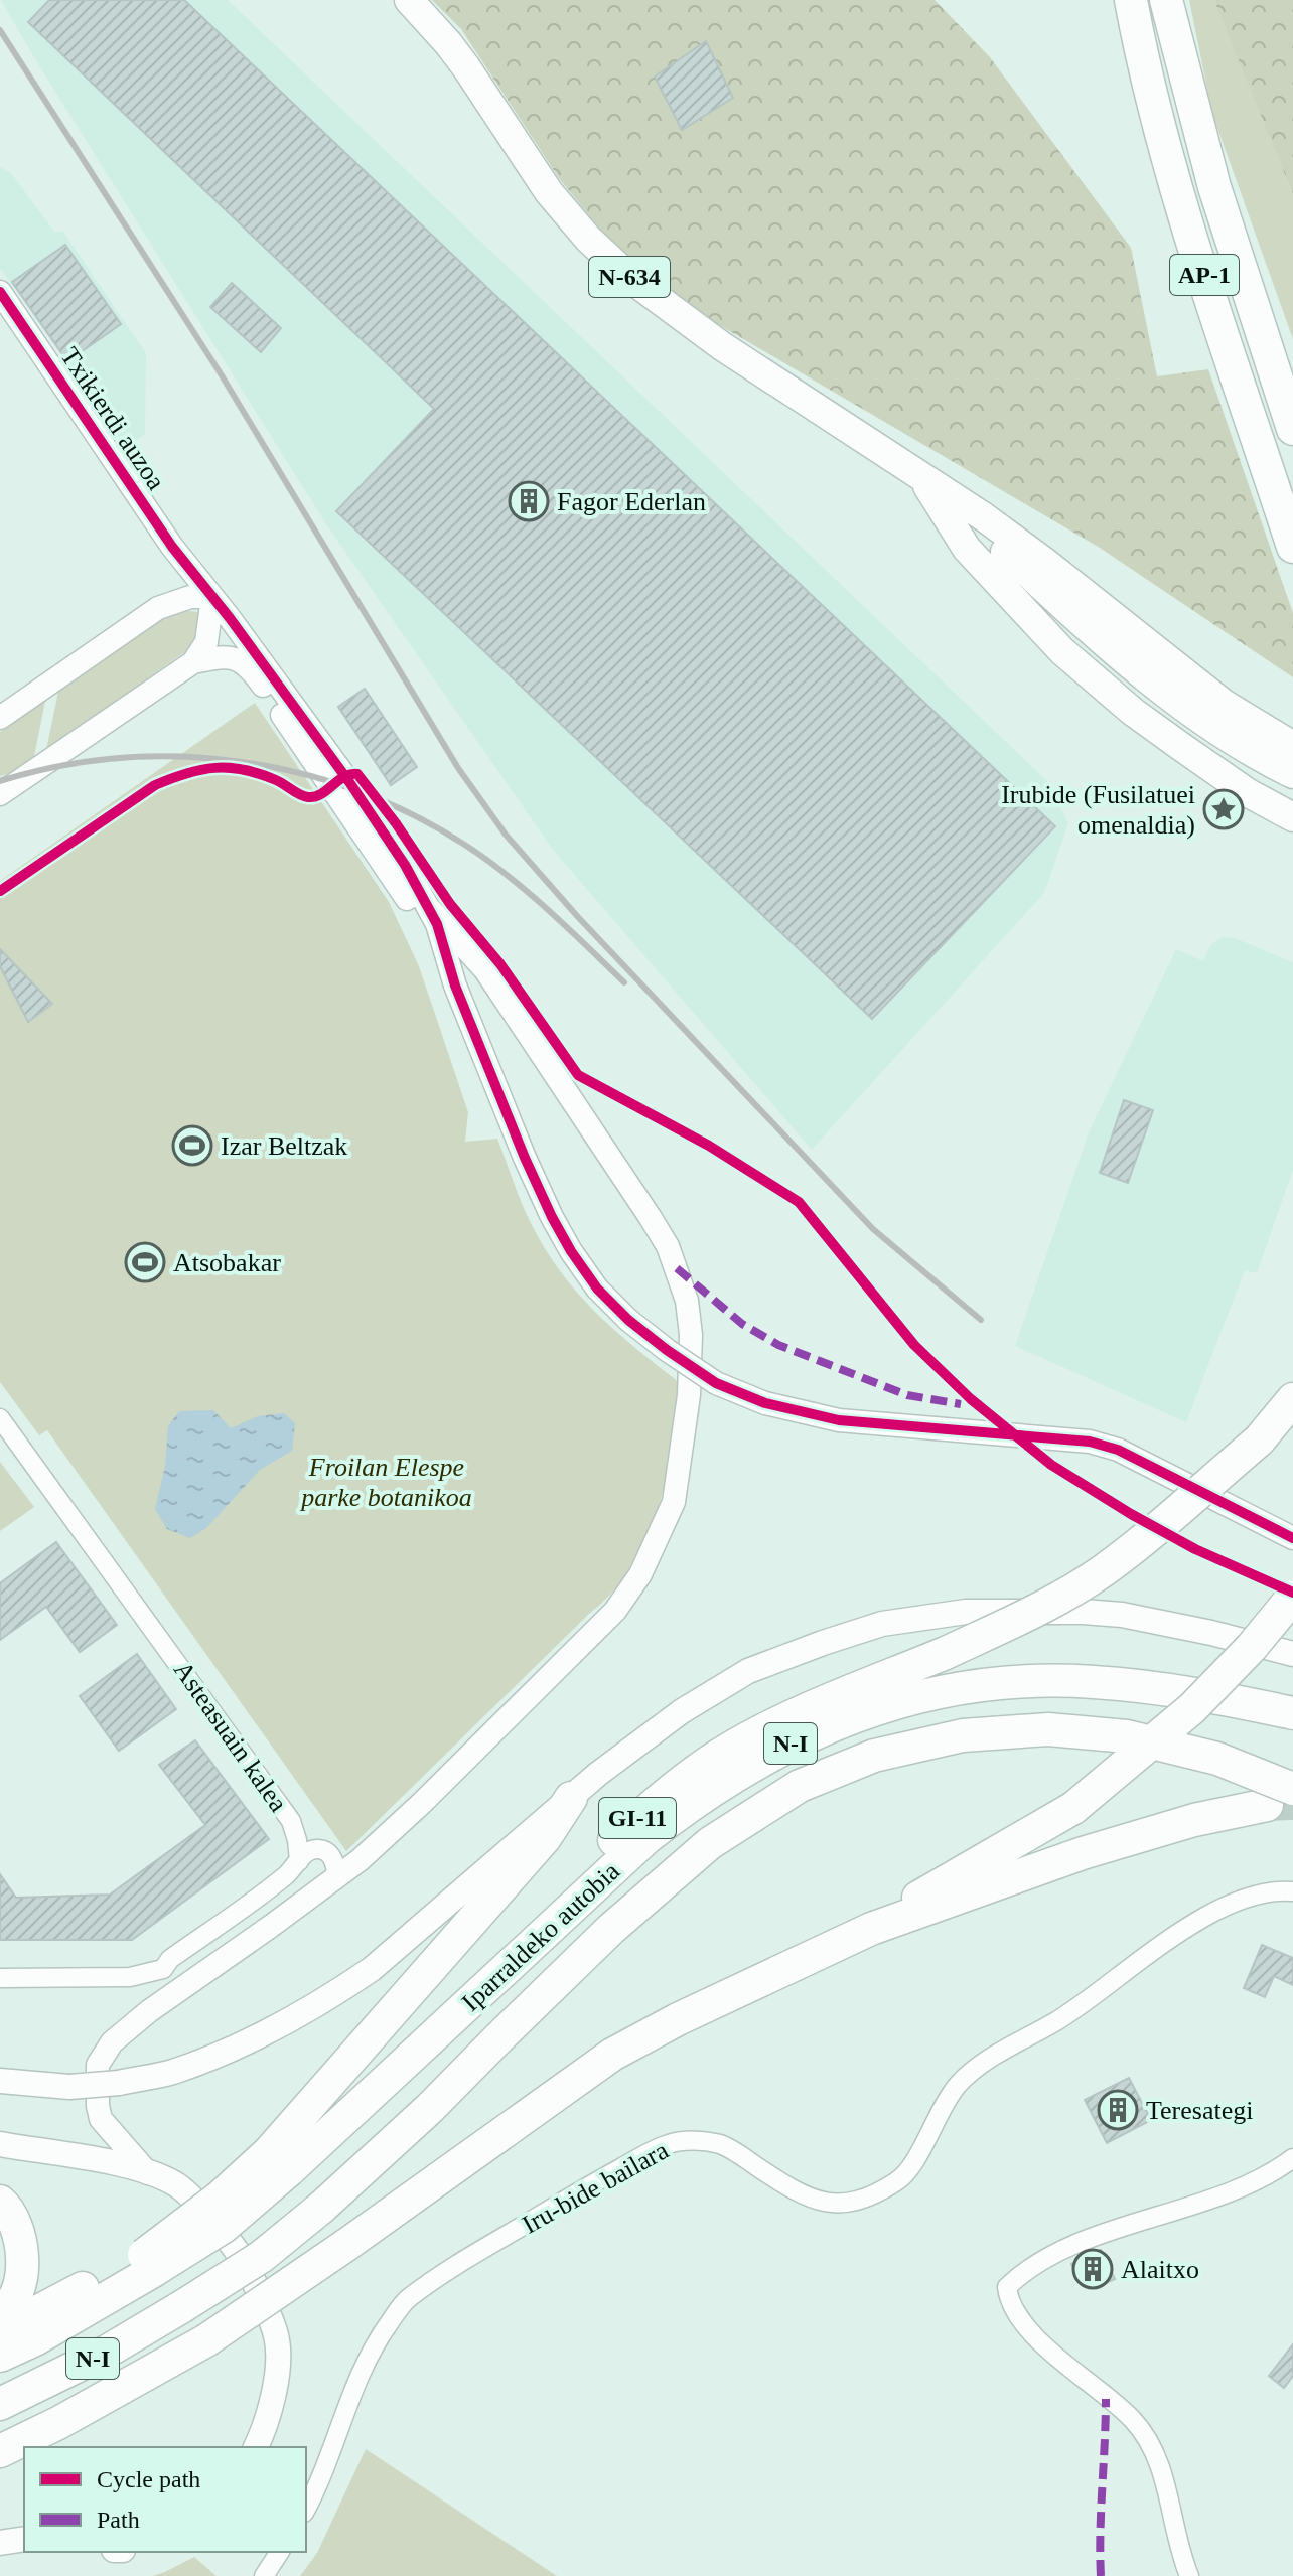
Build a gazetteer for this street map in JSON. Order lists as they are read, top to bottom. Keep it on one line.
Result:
{"streets":{"highway":["AP-1","N-634","N-I","GI-11","Iparraldeko autobia"],"street":["Txikierdi auzoa","Asteasuain kalea","Iru-bide bailara"]},"crossings":[["GI-11","Iparraldeko autobia"]],"parks":["Froilan Elespe parke botanikoa"],"places":{"building":["Fagor Ederlan","Teresategi","Alaitxo"],"place":["Irubide (Fusilatuei omenaldia)"],"sports":["Izar Beltzak","Atsobakar"]},"legend":["Cycle path","Path"]}
